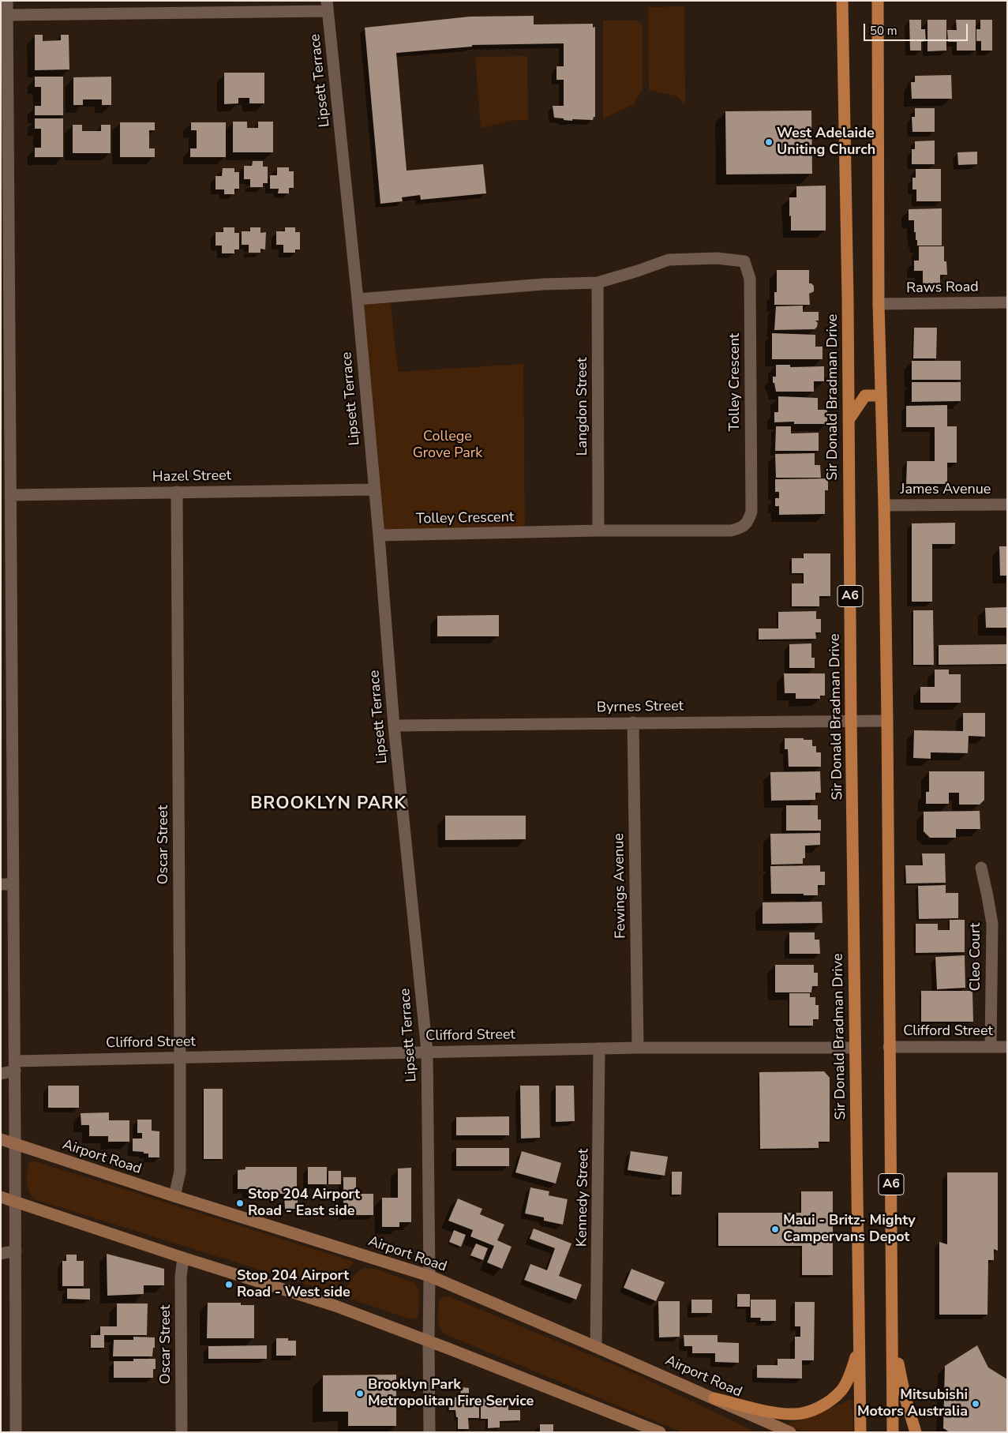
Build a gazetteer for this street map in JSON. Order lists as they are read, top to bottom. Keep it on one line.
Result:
{"streets":{"main road":["Sir Donald Bradman Drive","A6","Airport Road"],"street":["Lipsett Terrace","Raws Road","Tolley Crescent","Langdon Street","Hazel Street","James Avenue","Byrnes Street","Oscar Street","Fewings Avenue","Cleo Court","Clifford Street","Kennedy Street"]},"crossings":[["Lipsett Terrace","Tolley Crescent"],["Lipsett Terrace","Hazel Street"],["Lipsett Terrace","Byrnes Street"],["Lipsett Terrace","Clifford Street"],["Lipsett Terrace","Airport Road"],["Raws Road","A6"],["Tolley Crescent","Langdon Street"],["Sir Donald Bradman Drive","Byrnes Street"],["Sir Donald Bradman Drive","Clifford Street"],["Hazel Street","Oscar Street"],["James Avenue","A6"],["A6","Byrnes Street"],["A6","Clifford Street"],["Byrnes Street","Fewings Avenue"],["Oscar Street","Clifford Street"],["Oscar Street","Airport Road"],["Fewings Avenue","Clifford Street"],["Cleo Court","Clifford Street"],["Clifford Street","Kennedy Street"],["Airport Road","Kennedy Street"]],"districts":["BROOKLYN PARK"],"parks":["College Grove Park"],"places":["West Adelaide Uniting Church","Stop 204 Airport Road - East side","Maui - Britz- Mighty Campervans Depot","Stop 204 Airport Road - West side","Brooklyn Park Metropolitan Fire Service","Mitsubishi Motors Australia"],"scale_bar":"50 m"}
